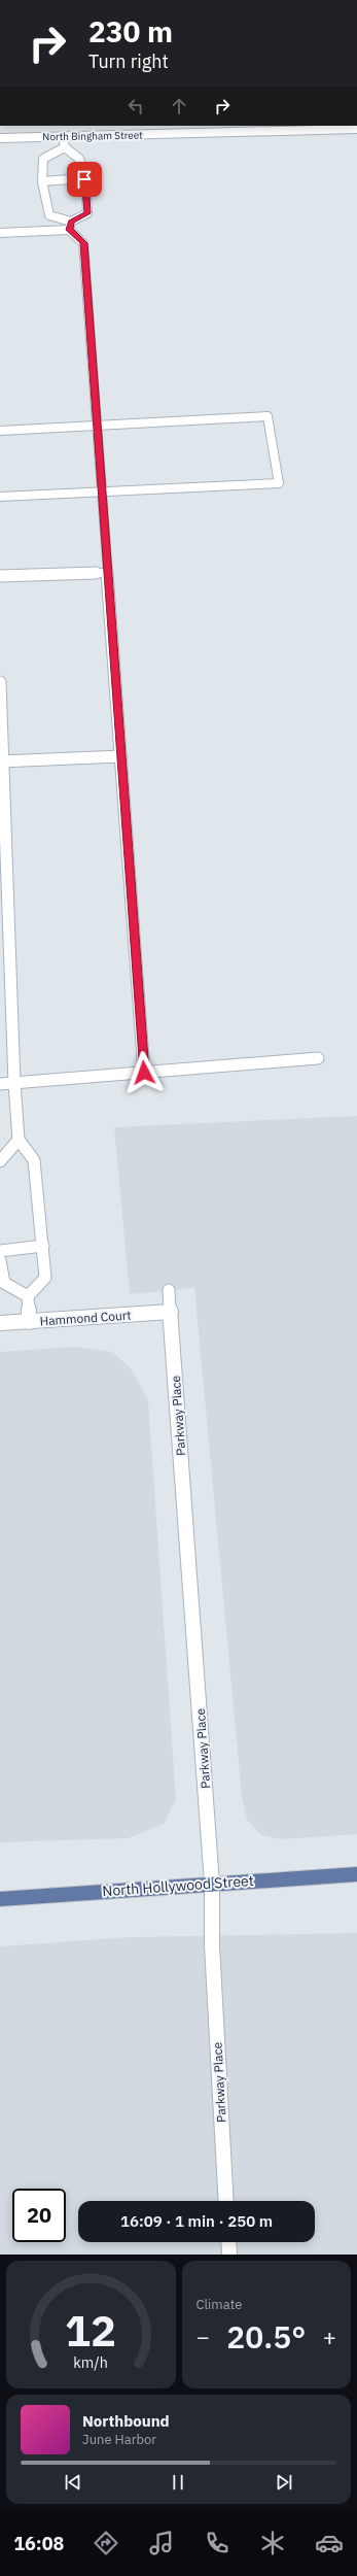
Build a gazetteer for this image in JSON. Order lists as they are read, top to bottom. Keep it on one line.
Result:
{"streets":{"main road":["North Hollywood Street"],"street":["North Bingham Street","Hammond Court","Parkway Place"]},"crossings":[["Hammond Court","Parkway Place"],["Parkway Place","North Hollywood Street"]],"page":{"turn":["230 m","Turn right"],"limit":"20","trip":"16:09 · 1 min · 250 m","tile":"Climate","heat":["−","20.5°","+"],"song":["Northbound","June Harbor"],"tabs":"16:08","gauge":["12","km/h"]}}
